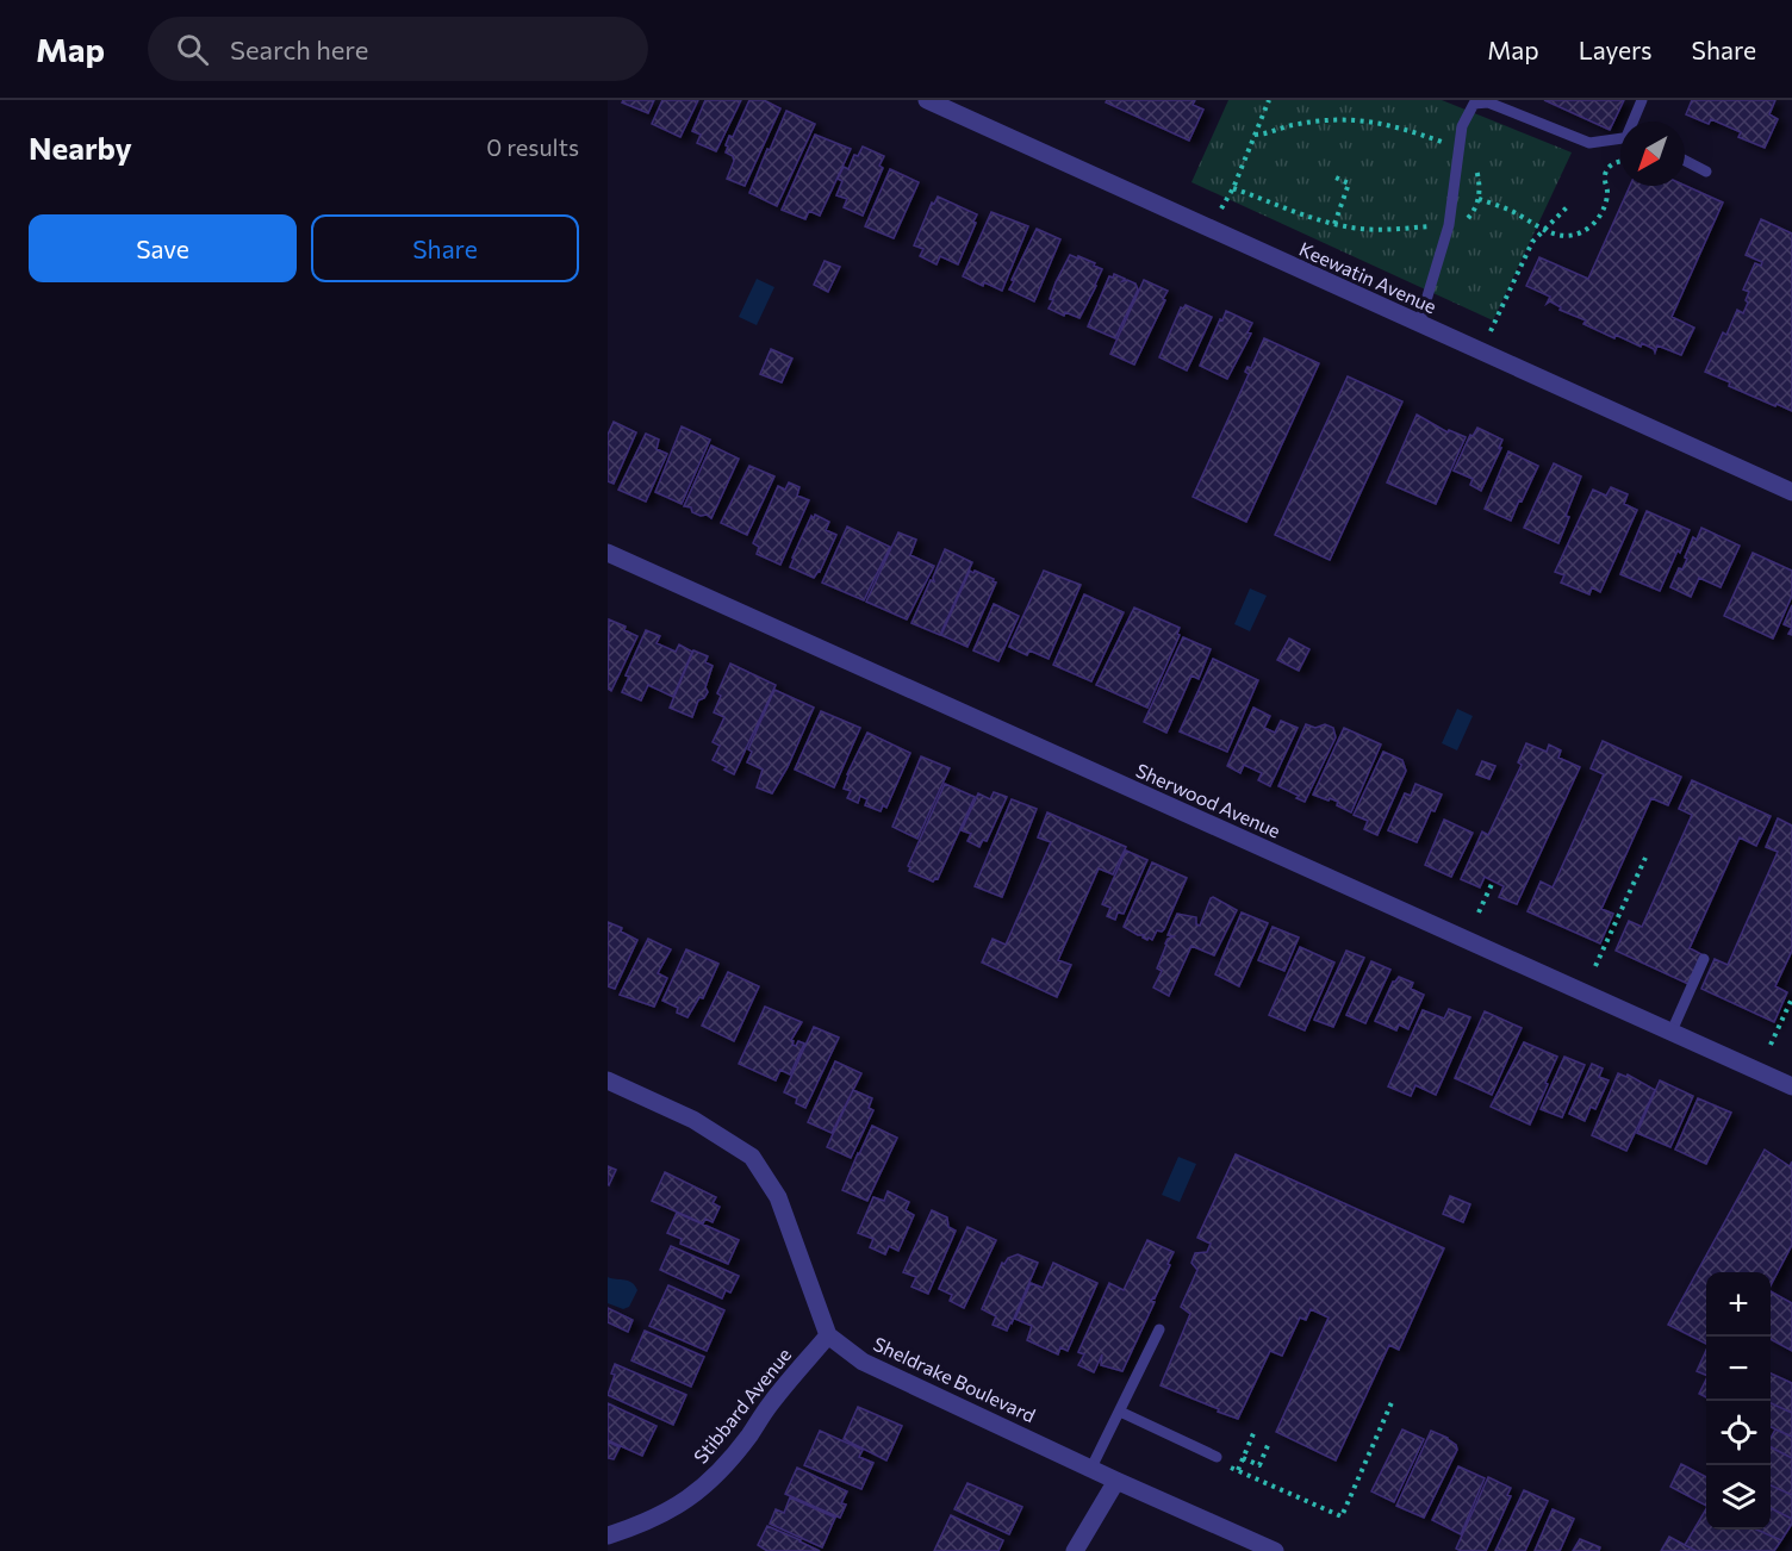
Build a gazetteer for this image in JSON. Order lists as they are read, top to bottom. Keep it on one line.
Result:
{"streets":{"street":["Keewatin Avenue","Sherwood Avenue","Sheldrake Boulevard","Stibbard Avenue"]},"crossings":[["Sheldrake Boulevard","Stibbard Avenue"]],"north":"bottom left","page":{"header":"Map","search":"Search here","nav":["Map","Layers","Share"],"heading":["Nearby","0 results"],"buttons":["Save","Share"],"map_buttons":["+","−"]}}
